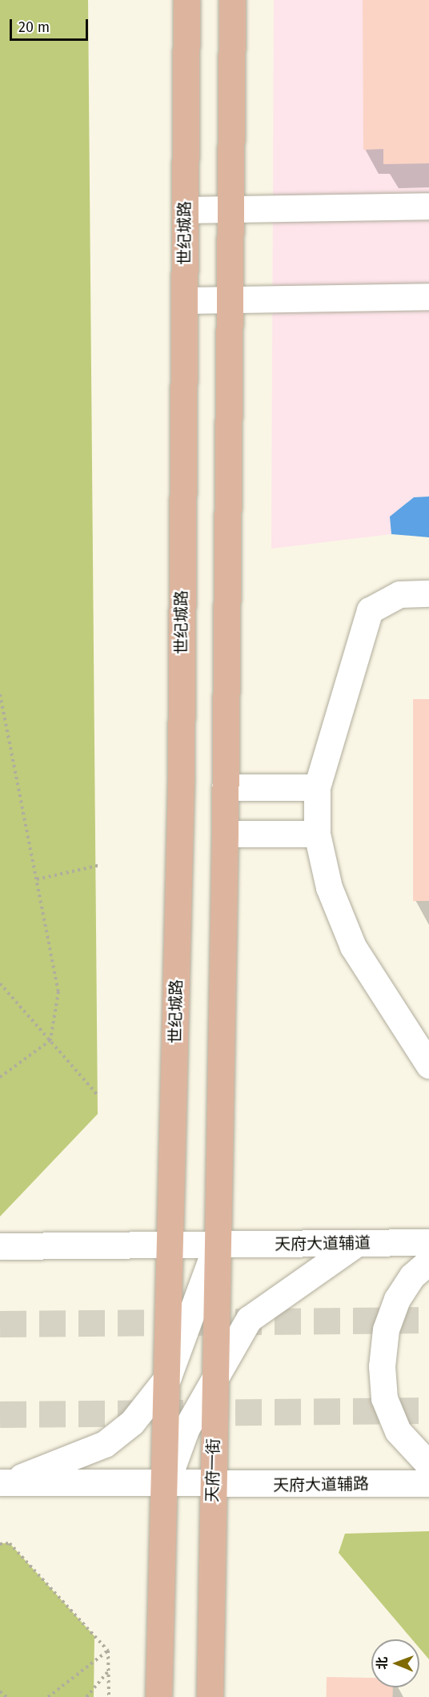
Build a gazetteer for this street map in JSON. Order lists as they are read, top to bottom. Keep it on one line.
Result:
{"streets":{"main road":["世纪城路","天府一街"],"street":["天府大道辅道","天府大道辅路"]},"crossings":[["世纪城路","天府大道辅道"],["天府大道辅道","天府一街"],["天府一街","天府大道辅路"]],"scale_bar":"20 m","north":"left"}
